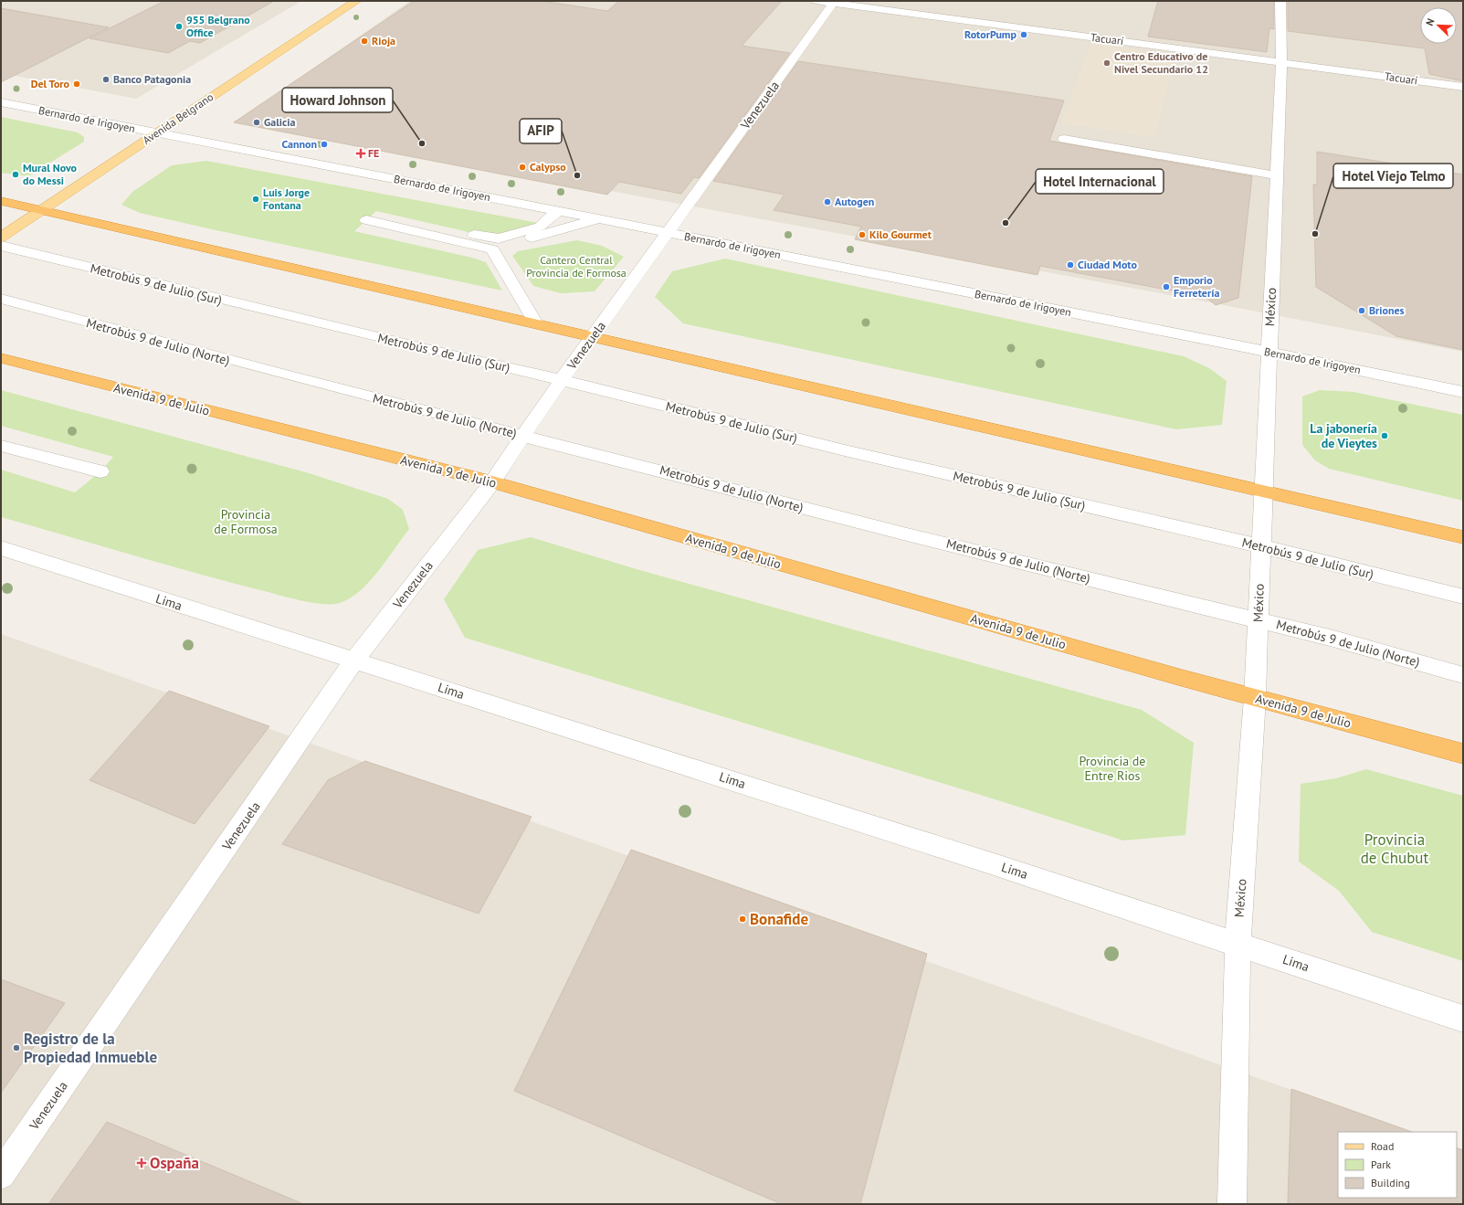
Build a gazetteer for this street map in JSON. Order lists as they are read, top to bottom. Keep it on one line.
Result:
{"streets":{"highway":["Avenida 9 de Julio"],"main road":["Avenida Belgrano"],"street":["Tacuarí","Venezuela","Bernardo de Irigoyen","Metrobús 9 de Julio (Sur)","México","Metrobús 9 de Julio (Norte)","Lima"]},"crossings":[["Tacuarí","Venezuela"],["Tacuarí","México"],["Venezuela","Bernardo de Irigoyen"],["Venezuela","Metrobús 9 de Julio (Sur)"],["Venezuela","Metrobús 9 de Julio (Norte)"],["Venezuela","Avenida 9 de Julio"],["Venezuela","Lima"],["Avenida Belgrano","Bernardo de Irigoyen"],["Bernardo de Irigoyen","México"],["Metrobús 9 de Julio (Sur)","México"],["México","Metrobús 9 de Julio (Norte)"],["México","Avenida 9 de Julio"],["México","Lima"]],"parks":["Cantero Central Provincia de Formosa","Provincia de Formosa","Provincia de Entre Rios","Provincia de Chubut"],"places":{"other":["955 Belgrano Office","RotorPump","Rioja","Centro Educativo de Nivel Secundario 12","Banco Patagonia","Del Toro","Galicia","Howard Johnson","Cannon","Calypso","Mural Novo do Messi","AFIP","Luis Jorge Fontana","Autogen","Hotel Internacional","Hotel Viejo Telmo","Kilo Gourmet","Ciudad Moto","Emporio Ferretería","Briones","La jabonería de Vieytes","Bonafide","Registro de la Propiedad Inmueble"],"health":["FE","Ospaña"]},"legend":["Road","Park","Building"],"north":"top left"}
